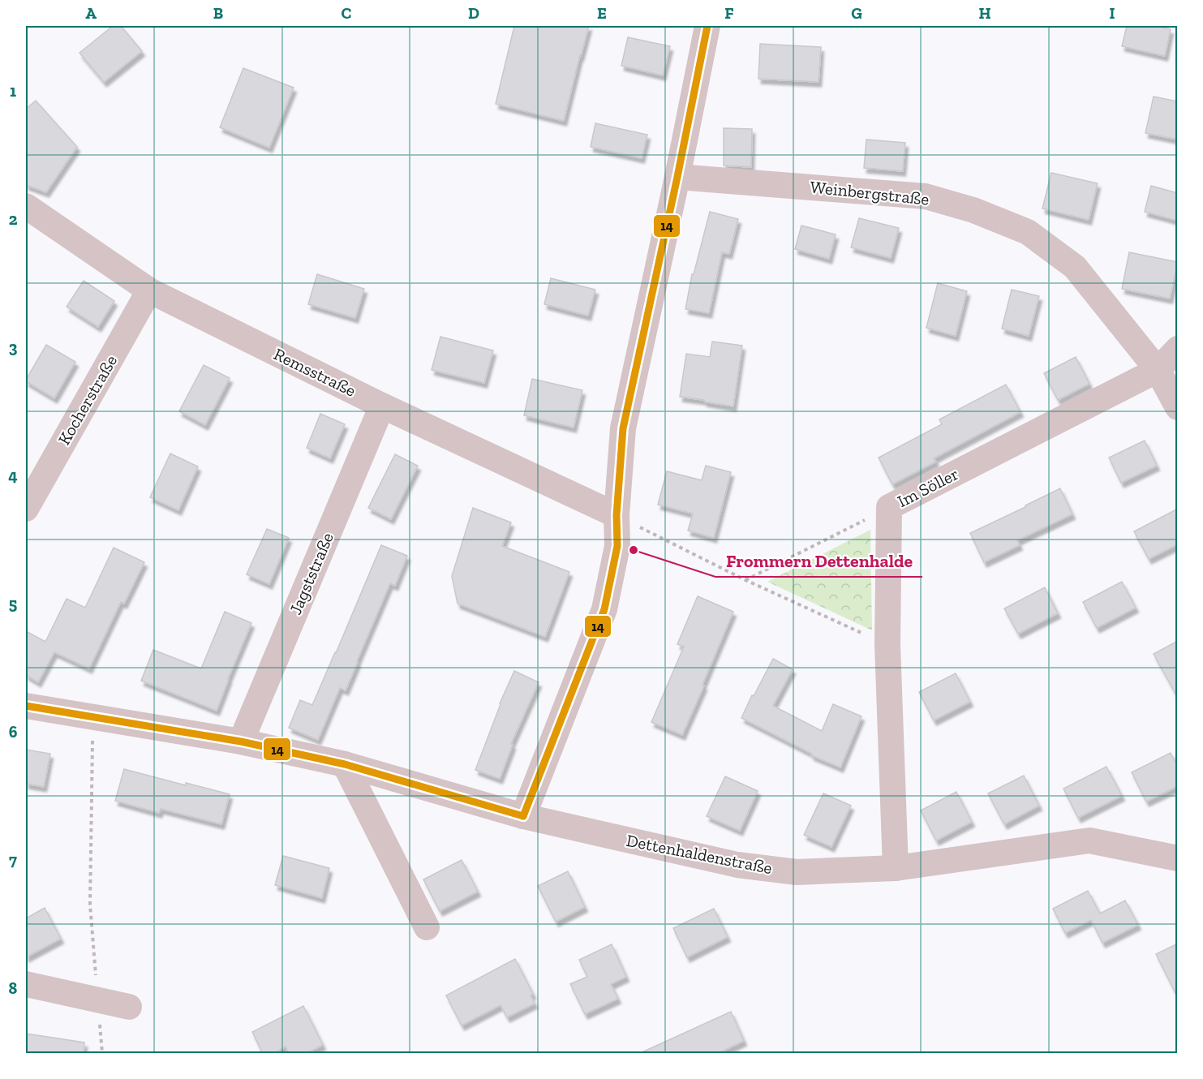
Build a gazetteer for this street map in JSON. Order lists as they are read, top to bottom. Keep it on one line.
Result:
{"streets":{"street":["Weinbergstraße","Remsstraße","Kocherstraße","Im Söller","Jagststraße","Dettenhaldenstraße"]},"crossings":[["Weinbergstraße","Im Söller"],["Remsstraße","Kocherstraße"],["Remsstraße","Jagststraße"],["Im Söller","Dettenhaldenstraße"],["Jagststraße","Dettenhaldenstraße"]],"places":["Frommern Dettenhalde"],"lines":["transit line 14"],"grid":{"columns":["A","B","C","D","E","F","G","H","I"],"rows":["1","2","3","4","5","6","7","8"]}}
